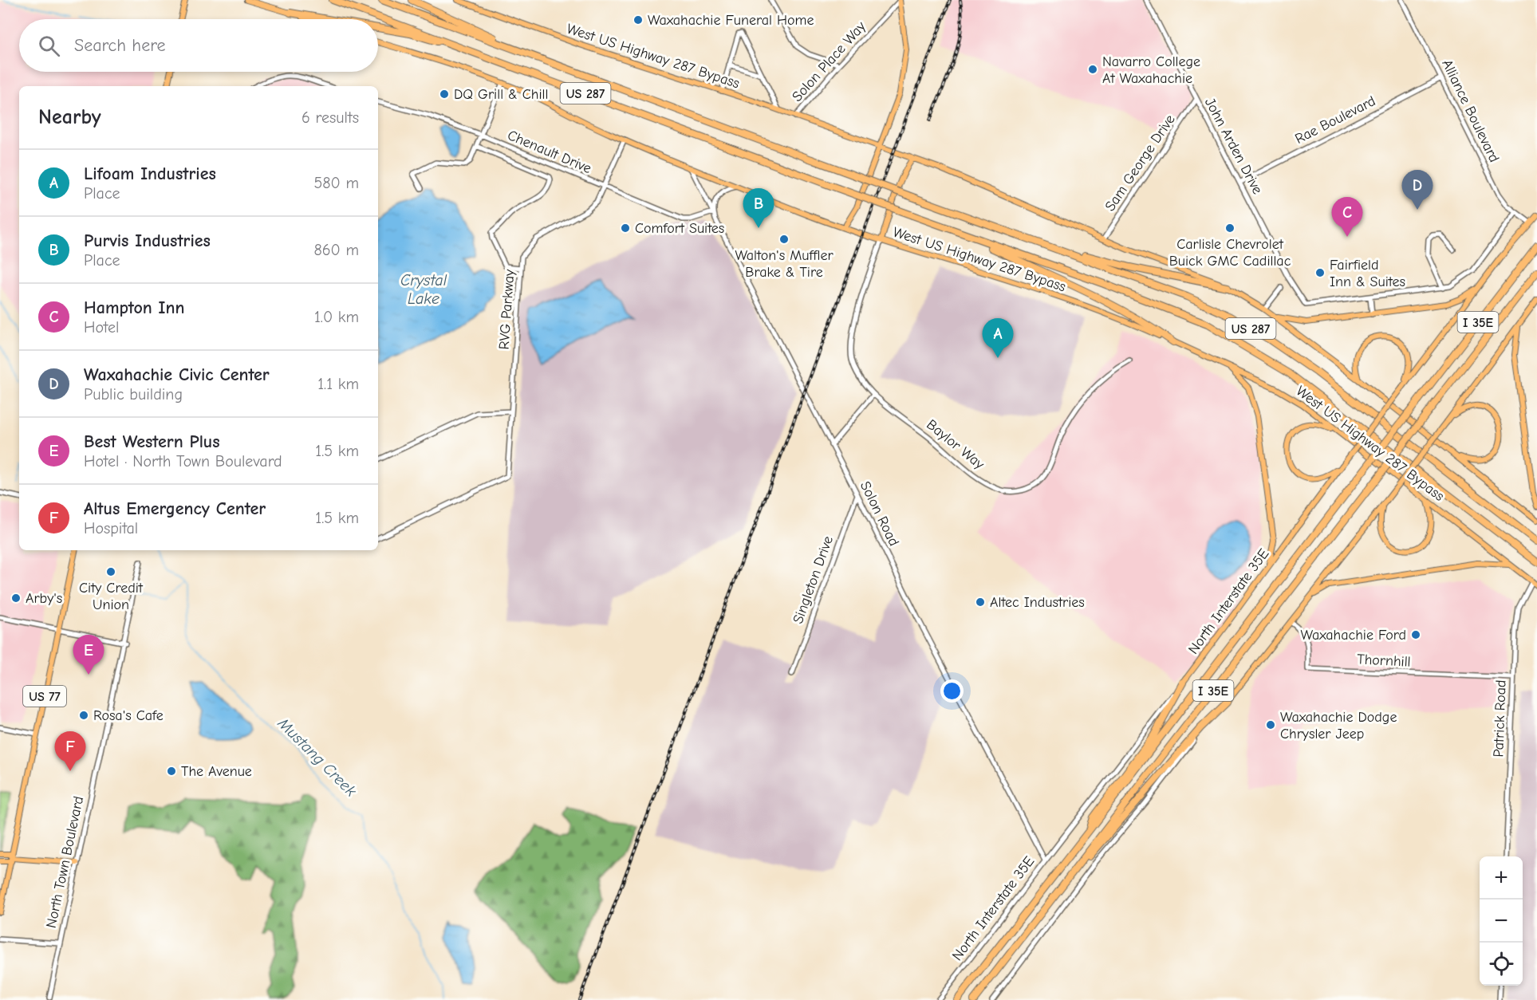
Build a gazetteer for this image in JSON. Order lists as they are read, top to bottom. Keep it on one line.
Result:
{"streets":{"highway":["US 287","I 35E"],"main road":["West US Highway 287 Bypass","North Interstate 35E","US 77"],"street":["Solon Place Way","Alliance Boulevard","Rae Boulevard","John Arden Drive","Chenault Drive","Sam George Drive","RVG Parkway","Baylor Way","Solon Road","Singleton Drive","Thornhill","Patrick Road","North Town Boulevard"]},"crossings":[["West US Highway 287 Bypass","Solon Place Way"],["West US Highway 287 Bypass","Sam George Drive"],["West US Highway 287 Bypass","RVG Parkway"],["West US Highway 287 Bypass","Baylor Way"],["West US Highway 287 Bypass","Solon Road"],["West US Highway 287 Bypass","Patrick Road"],["Alliance Boulevard","Rae Boulevard"],["Alliance Boulevard","North Interstate 35E"],["Rae Boulevard","John Arden Drive"],["John Arden Drive","Sam George Drive"],["Chenault Drive","RVG Parkway"],["Chenault Drive","Solon Road"],["Solon Road","Singleton Drive"],["Solon Road","North Interstate 35E"],["Thornhill","Patrick Road"]],"water":["Crystal Lake","Mustang Creek"],"places":["Waxahachie Funeral Home","Navarro College At Waxahachie","DQ Grill & Chill","Comfort Suites","Carlisle Chevrolet Buick GMC Cadillac","Walton's Muffler Brake & Tire","Fairfield Inn & Suites","City Credit Union","Arby's","Altec Industries","Waxahachie Ford","Rosa's Cafe","Waxahachie Dodge Chrysler Jeep","The Avenue"],"page":{"search":"Search here","heading":["Nearby","6 results"],"list":[{"mark":"A","name":"Lifoam Industries","note":"Place","value":"580 m"},{"mark":"B","name":"Purvis Industries","note":"Place","value":"860 m"},{"mark":"C","name":"Hampton Inn","note":"Hotel","value":"1.0 km"},{"mark":"D","name":"Waxahachie Civic Center","note":"Public building","value":"1.1 km"},{"mark":"E","name":"Best Western Plus","note":"Hotel · North Town Boulevard","value":"1.5 km"},{"mark":"F","name":"Altus Emergency Center","note":"Hospital","value":"1.5 km"}],"pins":["D","B","C","A","E","F"],"map_buttons":["+","−"]}}
